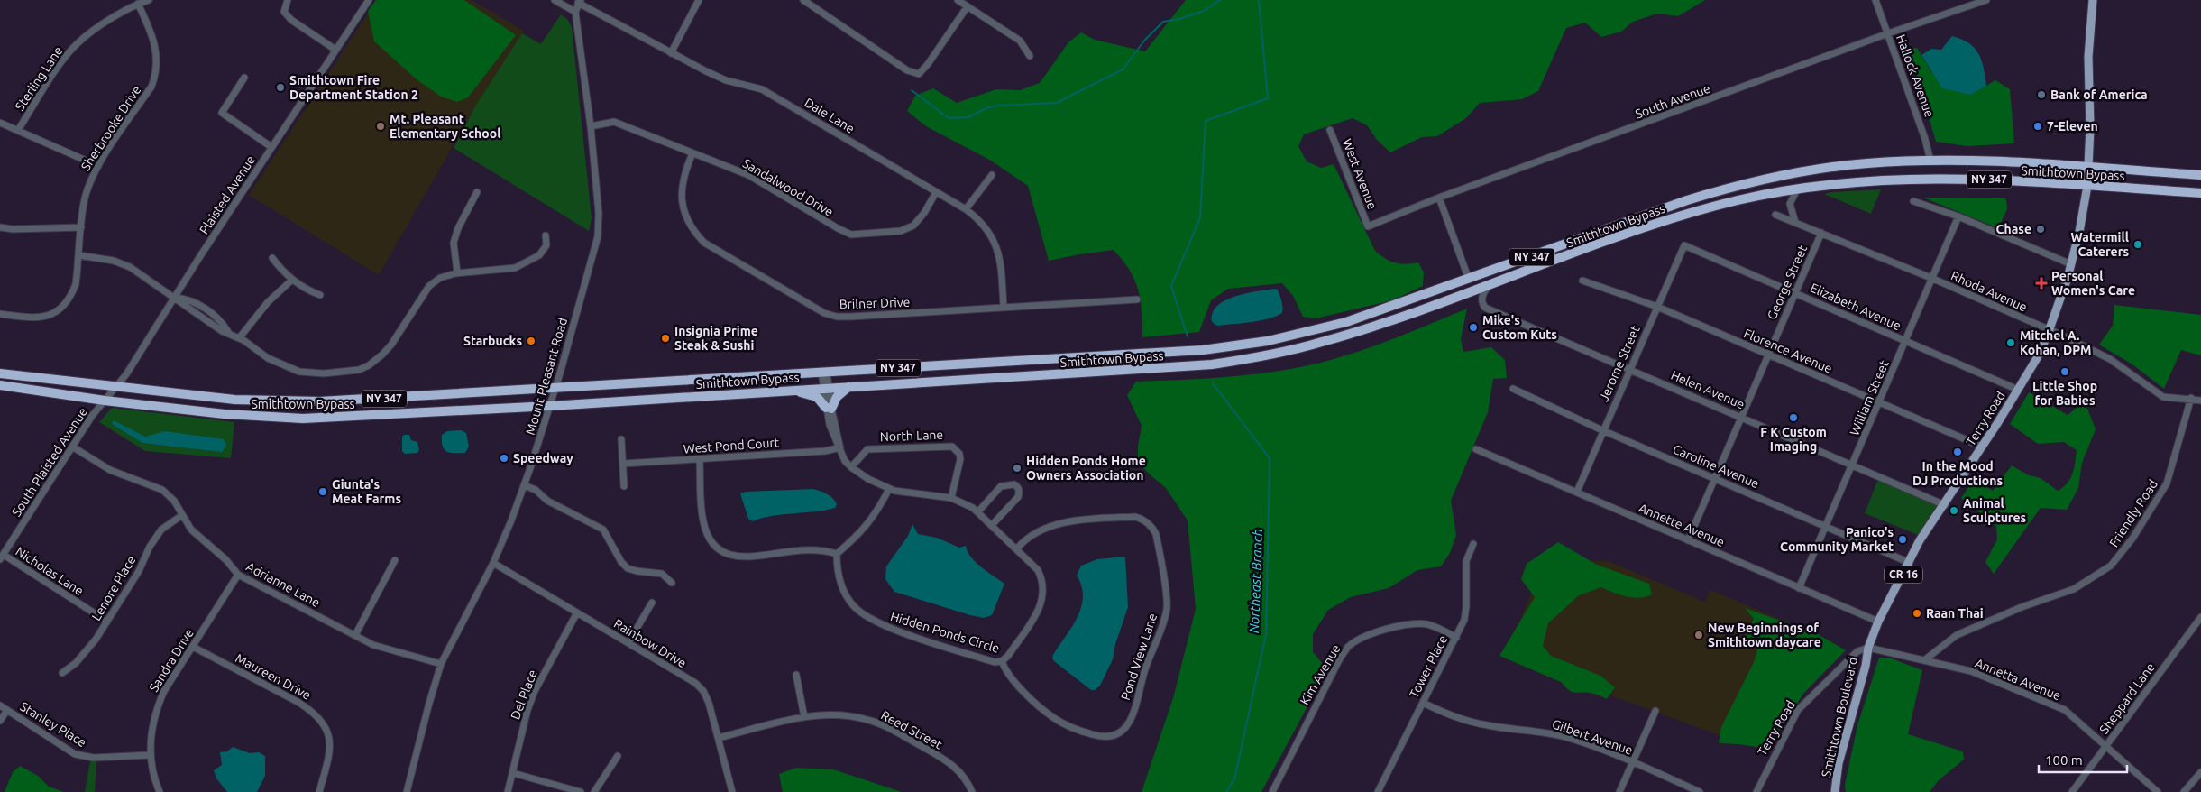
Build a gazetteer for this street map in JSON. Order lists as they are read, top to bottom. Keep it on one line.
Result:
{"streets":{"highway":["Smithtown Bypass","NY 347"],"main road":["Terry Road","CR 16","Smithtown Boulevard"],"street":["Hallock Avenue","Sterling Lane","South Avenue","Dale Lane","Sherbrooke Drive","West Avenue","Sandalwood Drive","Plaisted Avenue","George Street","Rhoda Avenue","Brilner Drive","Elizabeth Avenue","Florence Avenue","Jerome Street","Mount Pleasant Road","Helen Avenue","William Street","North Lane","West Pond Court","South Plaisted Avenue","Caroline Avenue","Friendly Road","Annette Avenue","Nicholas Lane","Adrianne Lane","Lenore Place","Hidden Ponds Circle","Rainbow Drive","Pond View Lane","Sandra Drive","Tower Place","Kim Avenue","Maureen Drive","Annetta Avenue","Del Place","Sheppard Lane","Stanley Place","Reed Street","Gilbert Avenue"]},"crossings":[["Hallock Avenue","South Avenue"],["Hallock Avenue","Smithtown Bypass"],["Sterling Lane","Sherbrooke Drive"],["South Avenue","West Avenue"],["Dale Lane","Sandalwood Drive"],["Dale Lane","Brilner Drive"],["Dale Lane","Mount Pleasant Road"],["Smithtown Bypass","Plaisted Avenue"],["Smithtown Bypass","Mount Pleasant Road"],["Smithtown Bypass","Helen Avenue"],["Smithtown Bypass","Terry Road"],["Smithtown Bypass","South Plaisted Avenue"],["Sandalwood Drive","Brilner Drive"],["Sandalwood Drive","Mount Pleasant Road"],["Plaisted Avenue","South Plaisted Avenue"],["George Street","Rhoda Avenue"],["George Street","Elizabeth Avenue"],["George Street","Florence Avenue"],["George Street","Helen Avenue"],["George Street","Caroline Avenue"],["George Street","Annette Avenue"],["Rhoda Avenue","William Street"],["Rhoda Avenue","Terry Road"],["Rhoda Avenue","Friendly Road"],["Elizabeth Avenue","Jerome Street"],["Elizabeth Avenue","William Street"],["Elizabeth Avenue","Terry Road"],["Florence Avenue","Jerome Street"],["Florence Avenue","William Street"],["Florence Avenue","Terry Road"],["Jerome Street","Helen Avenue"],["Jerome Street","Caroline Avenue"],["Jerome Street","Annette Avenue"],["Mount Pleasant Road","Adrianne Lane"],["Mount Pleasant Road","Rainbow Drive"],["Helen Avenue","William Street"],["Helen Avenue","Terry Road"],["William Street","Caroline Avenue"],["William Street","Annette Avenue"],["Terry Road","Caroline Avenue"],["Terry Road","Annette Avenue"],["Terry Road","Annetta Avenue"],["Terry Road","Smithtown Boulevard"],["North Lane","Hidden Ponds Circle"],["South Plaisted Avenue","Nicholas Lane"],["South Plaisted Avenue","Adrianne Lane"],["Friendly Road","Annetta Avenue"],["Nicholas Lane","Lenore Place"],["Adrianne Lane","Lenore Place"],["Adrianne Lane","Sandra Drive"],["Hidden Ponds Circle","Pond View Lane"],["Rainbow Drive","Del Place"],["Rainbow Drive","Reed Street"],["Sandra Drive","Maureen Drive"],["Sandra Drive","Stanley Place"],["Tower Place","Kim Avenue"],["Tower Place","Gilbert Avenue"],["Annetta Avenue","Sheppard Lane"],["Annetta Avenue","Smithtown Boulevard"]],"water":["Northeast Branch"],"places":{"other":["Smithtown Fire Department Station 2","Bank of America","Mt. Pleasant Elementary School","7-Eleven","Chase","Watermill Caterers","Mike's Custom Kuts","Insignia Prime Steak & Sushi","Starbucks","Mitchel A. Kohan, DPM","Little Shop for Babies","F K Custom Imaging","In the Mood DJ Productions","Speedway","Hidden Ponds Home Owners Association","Giunta's Meat Farms","Animal Sculptures","Panico's Community Market","Raan Thai","New Beginnings of Smithtown daycare"],"health":["Personal Women's Care"]},"scale_bar":"100 m"}
